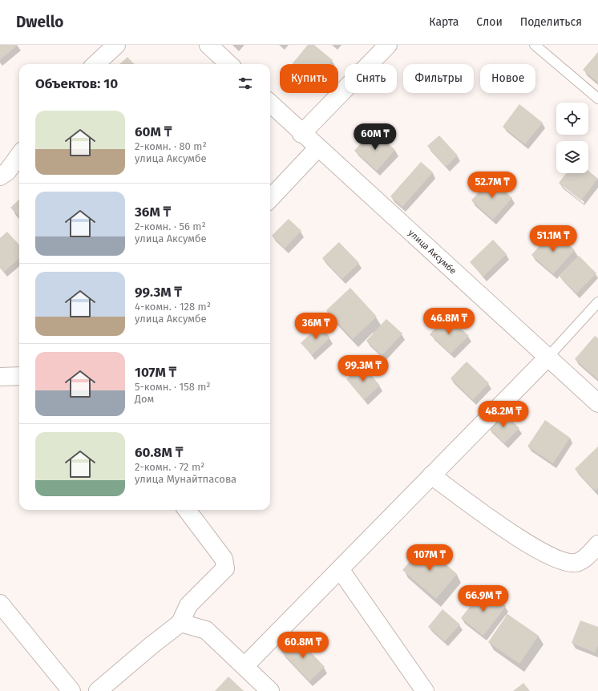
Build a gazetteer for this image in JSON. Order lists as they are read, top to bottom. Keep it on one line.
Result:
{"streets":{"street":["улица Аксумбе"]},"page":{"header":"Dwello","nav":["Карта","Слои","Поделиться"],"chip":["Купить","Снять","Фильтры","Новое"],"heading":"Объектов: 10","list":[{"name":"60M ₸","note":"2-комн. · 80 m² · улица Аксумбе"},{"name":"36M ₸","note":"2-комн. · 56 m² · улица Аксумбе"},{"name":"99.3M ₸","note":"4-комн. · 128 m² · улица Аксумбе"},{"name":"107M ₸","note":"5-комн. · 158 m² · Дом"},{"name":"60.8M ₸","note":"2-комн. · 72 m² · улица Мунайтпасова"}],"price":["60M ₸","52.7M ₸","51.1M ₸","46.8M ₸","36M ₸","99.3M ₸","48.2M ₸","107M ₸","66.9M ₸","60.8M ₸"]}}
